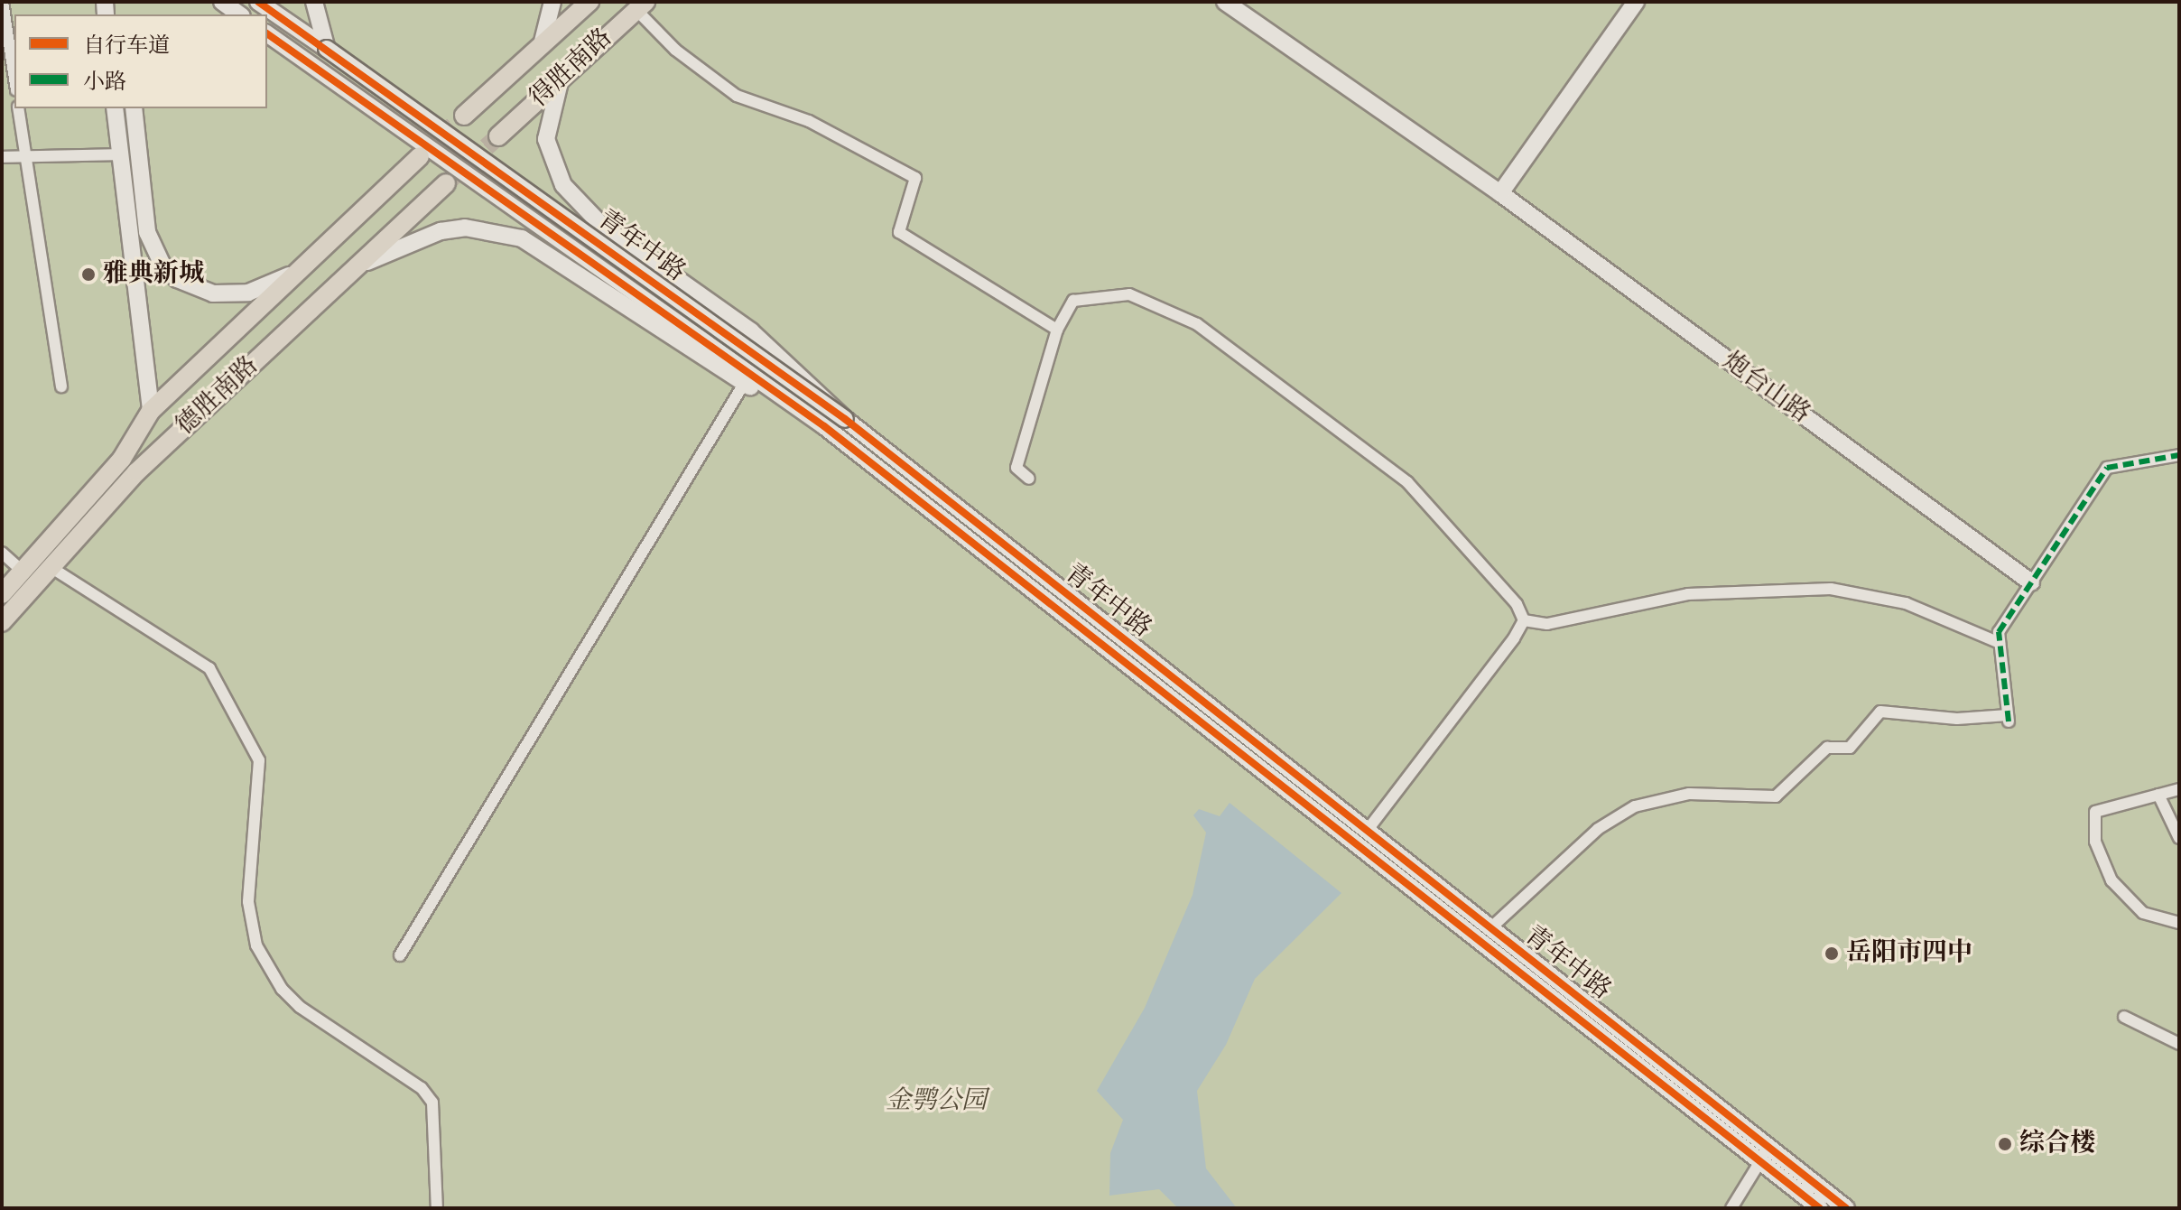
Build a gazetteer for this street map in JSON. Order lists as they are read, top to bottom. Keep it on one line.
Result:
{"streets":{"main road":["得胜南路","青年中路","炮台山路","德胜南路"]},"parks":["金鹗公园"],"places":["雅典新城","岳阳市四中","综合楼"],"legend":["自行车道","小路"]}
